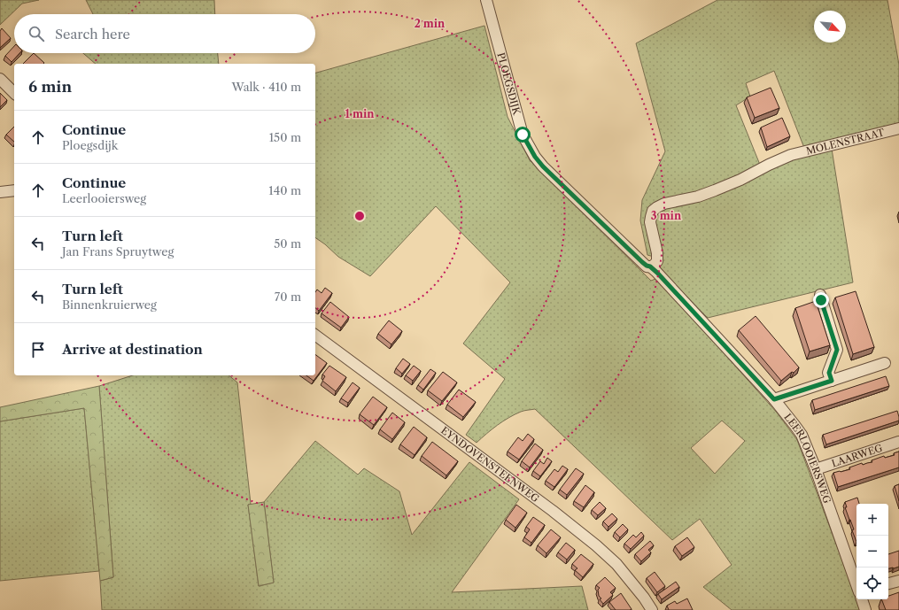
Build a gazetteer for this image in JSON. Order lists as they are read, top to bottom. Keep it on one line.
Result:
{"streets":{"street":["PLOEGSDIJK","MOLENSTRAAT","LAARWEG","LEERLOOIERSWEG","EYNDOVENSTEENWEG"]},"crossings":[["PLOEGSDIJK","MOLENSTRAAT"],["PLOEGSDIJK","LEERLOOIERSWEG"],["MOLENSTRAAT","LEERLOOIERSWEG"],["LAARWEG","LEERLOOIERSWEG"]],"north":"bottom right","page":{"search":"Search here","heading":["6 min","Walk · 410 m"],"list":[["Continue","Ploegsdijk","150 m"],["Continue","Leerlooiersweg","140 m"],["Turn left","Jan Frans Spruytweg","50 m"],["Turn left","Binnenkruierweg","70 m"],"Arrive at destination"],"map_buttons":["+","−"]},"rings":["2 min","1 min","3 min"]}
